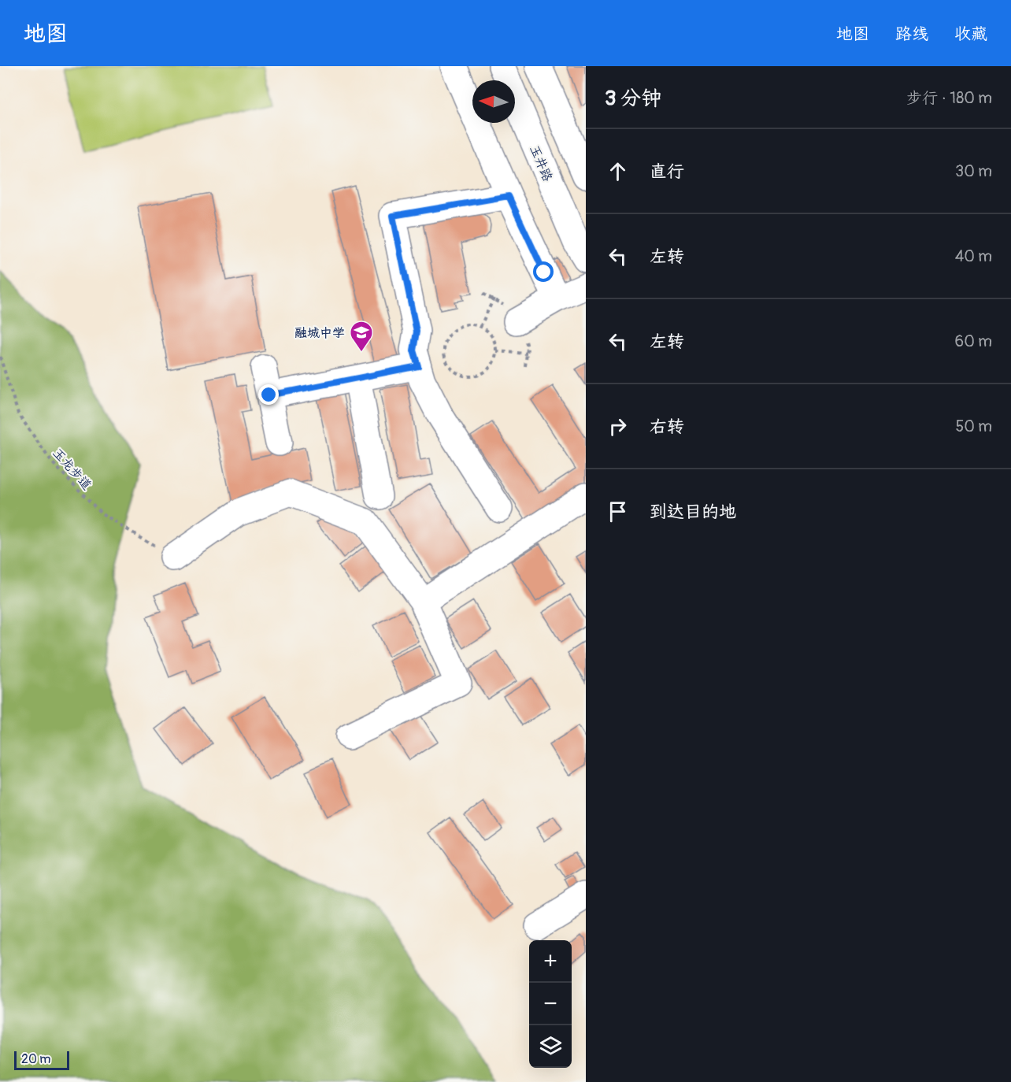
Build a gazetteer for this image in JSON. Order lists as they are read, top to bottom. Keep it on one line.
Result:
{"streets":{"street":["玉井路"],"path":["玉龙步道"]},"places":{"school or university":["融城中学"]},"scale_bar":"20 m","north":"left","page":{"header":"地图","nav":["地图","路线","收藏"],"heading":["3 分钟","步行 · 180 m"],"list":[["直行","30 m"],["左转","40 m"],["左转","60 m"],["右转","50 m"],"到达目的地"],"map_buttons":["+","−"],"scale":"20 m"}}
